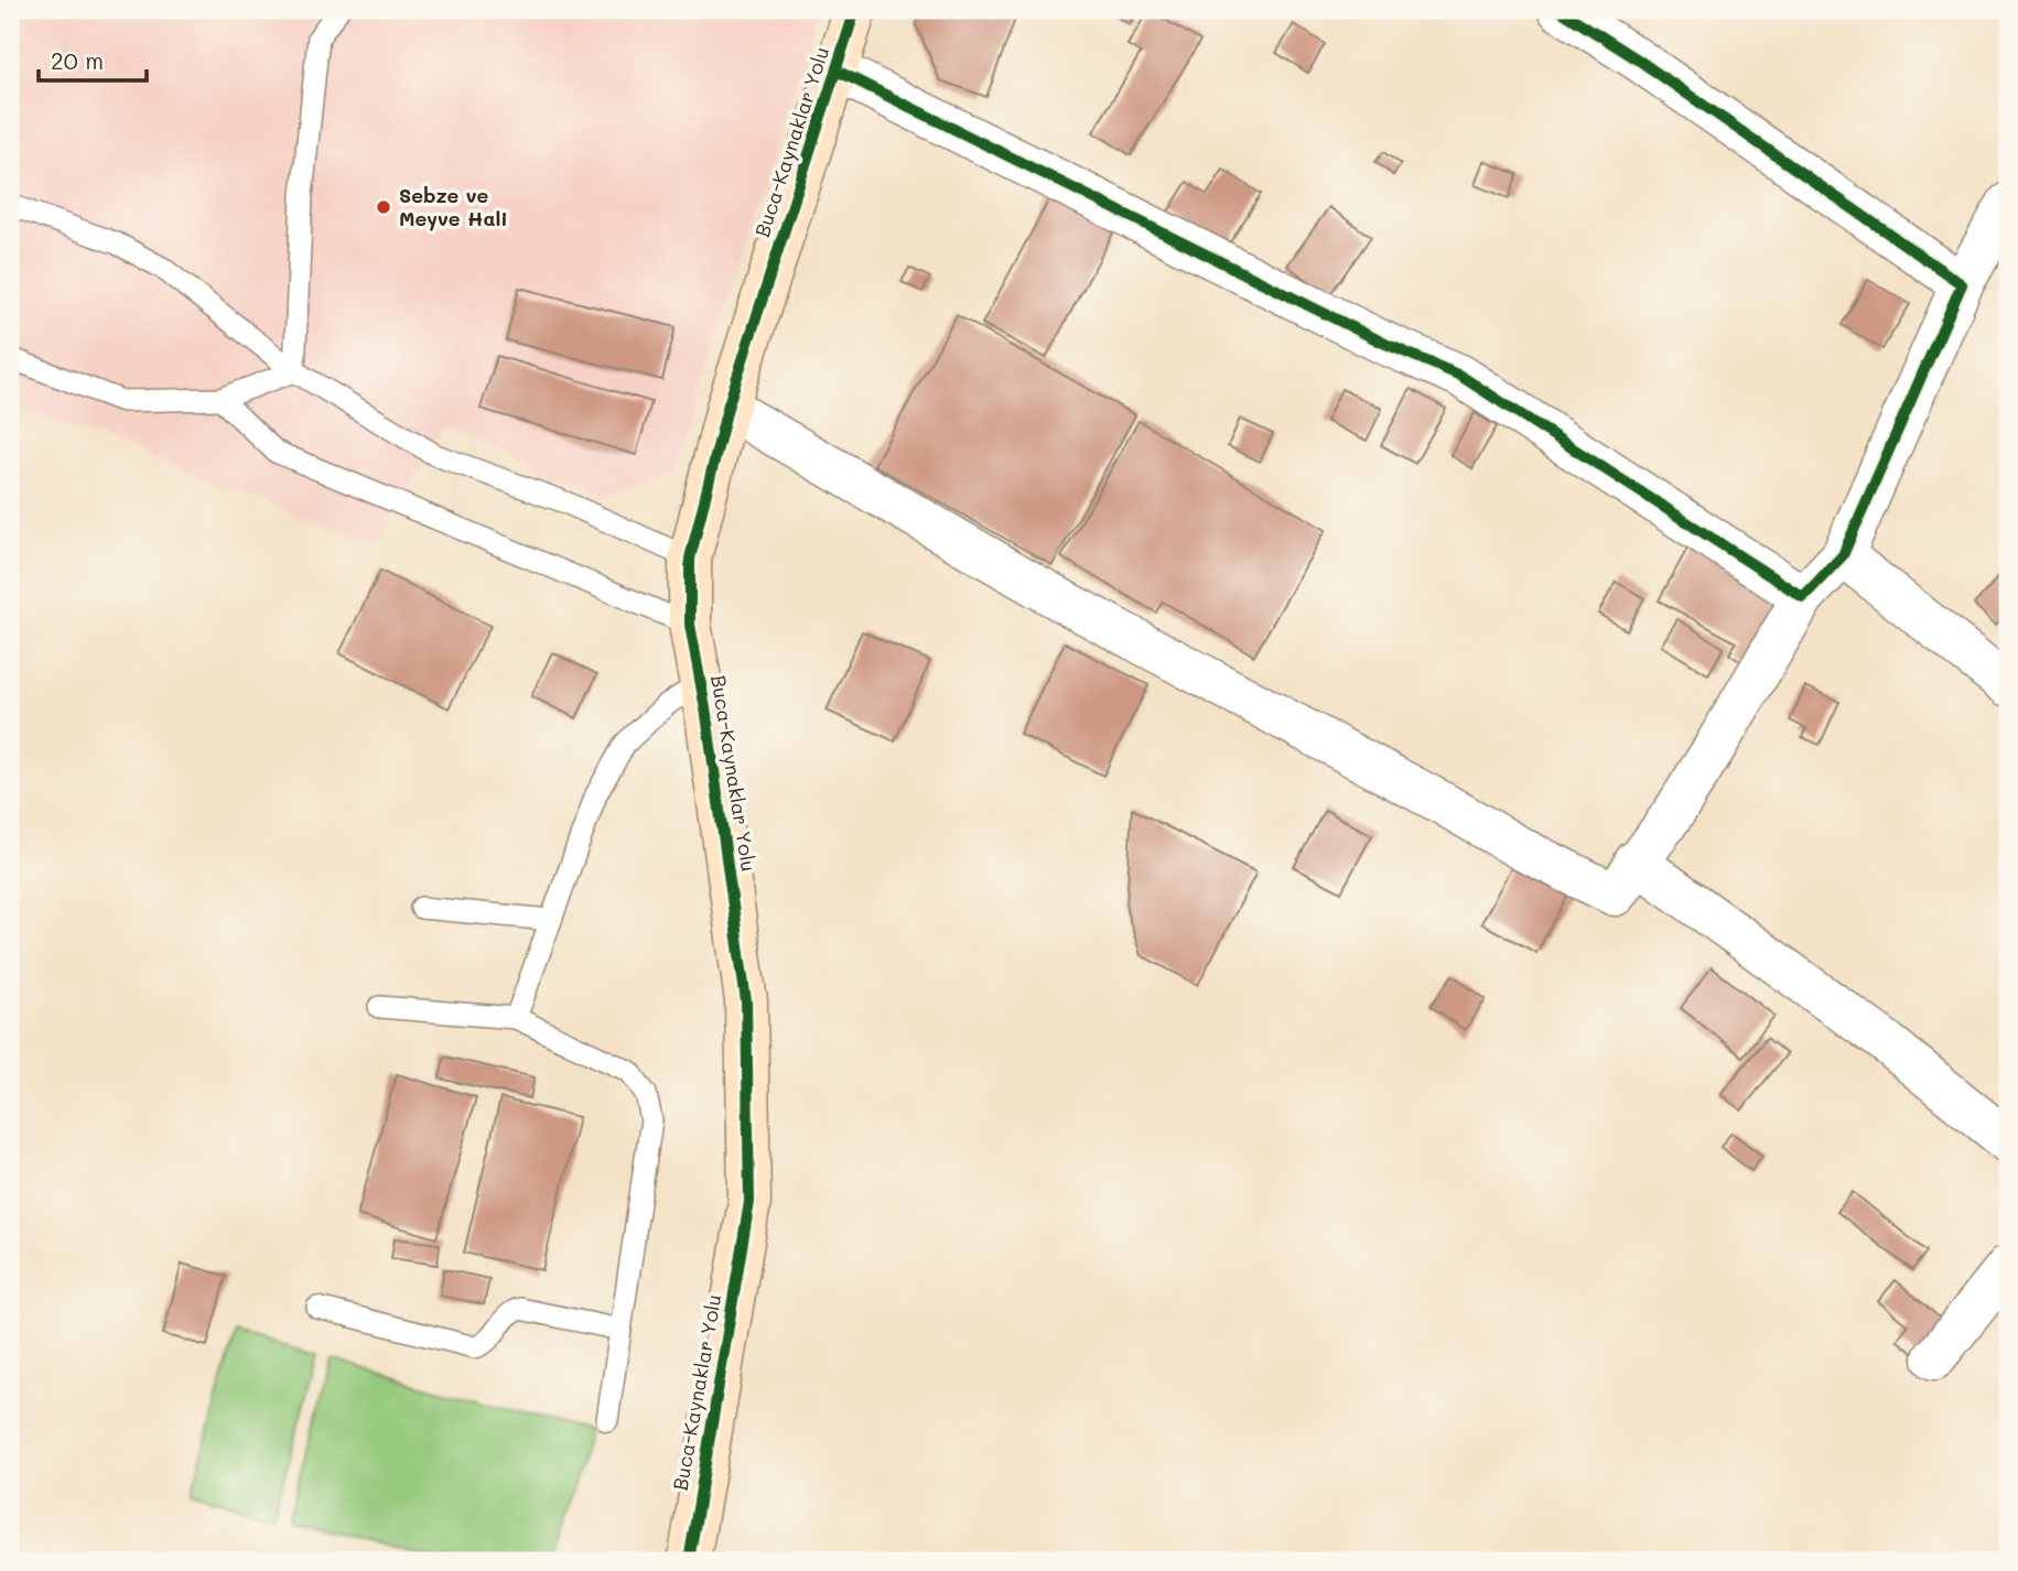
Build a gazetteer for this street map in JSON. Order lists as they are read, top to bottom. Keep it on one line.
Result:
{"streets":{"street":["Buca-Kaynaklar Yolu"]},"places":["Sebze ve Meyve Hali"],"scale_bar":"20 m"}
